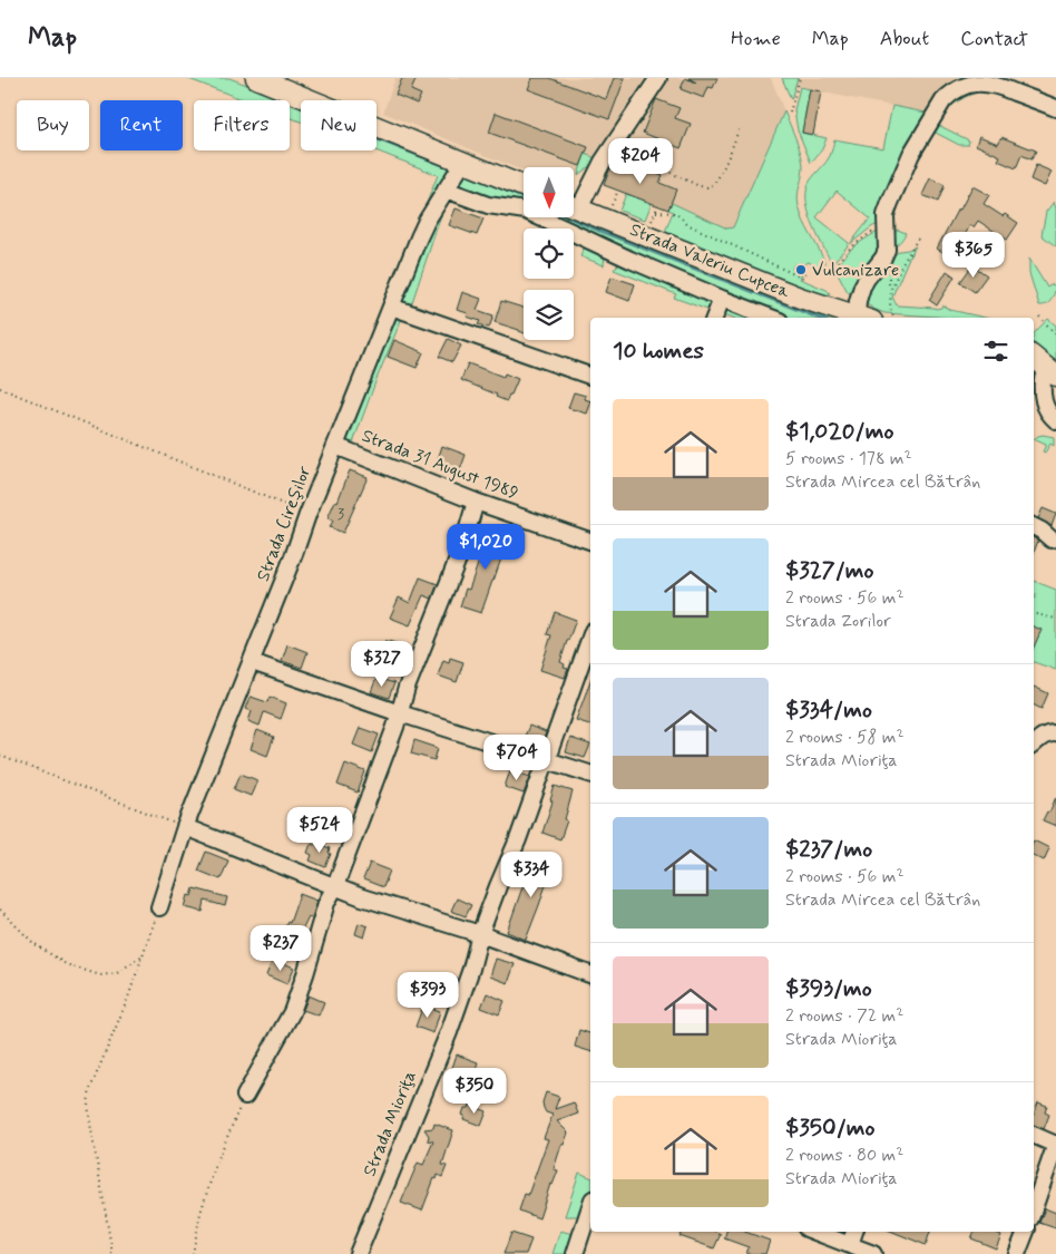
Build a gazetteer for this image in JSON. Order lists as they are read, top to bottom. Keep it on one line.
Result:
{"streets":{"main road":["Strada Valeriu Cupcea"],"street":["Strada 31 August 1989","Strada Cireşilor","Strada Mioriţa"]},"crossings":[["Strada Valeriu Cupcea","Strada Cireşilor"],["Strada 31 August 1989","Strada Cireşilor"]],"places":["Vulcanizare"],"house_numbers":["3"],"north":"bottom","page":{"header":"Map","nav":["Home","Map","About","Contact"],"chip":["Buy","Rent","Filters","New"],"price":["$204","$365","$1,020","$327","$704","$524","$334","$237","$393","$350"],"heading":"10 homes","list":[{"name":"$1,020/mo","note":"5 rooms · 178 m² · Strada Mircea cel Bătrân"},{"name":"$327/mo","note":"2 rooms · 56 m² · Strada Zorilor"},{"name":"$334/mo","note":"2 rooms · 58 m² · Strada Mioriţa"},{"name":"$237/mo","note":"2 rooms · 56 m² · Strada Mircea cel Bătrân"},{"name":"$393/mo","note":"2 rooms · 72 m² · Strada Mioriţa"},{"name":"$350/mo","note":"2 rooms · 80 m² · Strada Mioriţa"}]}}
